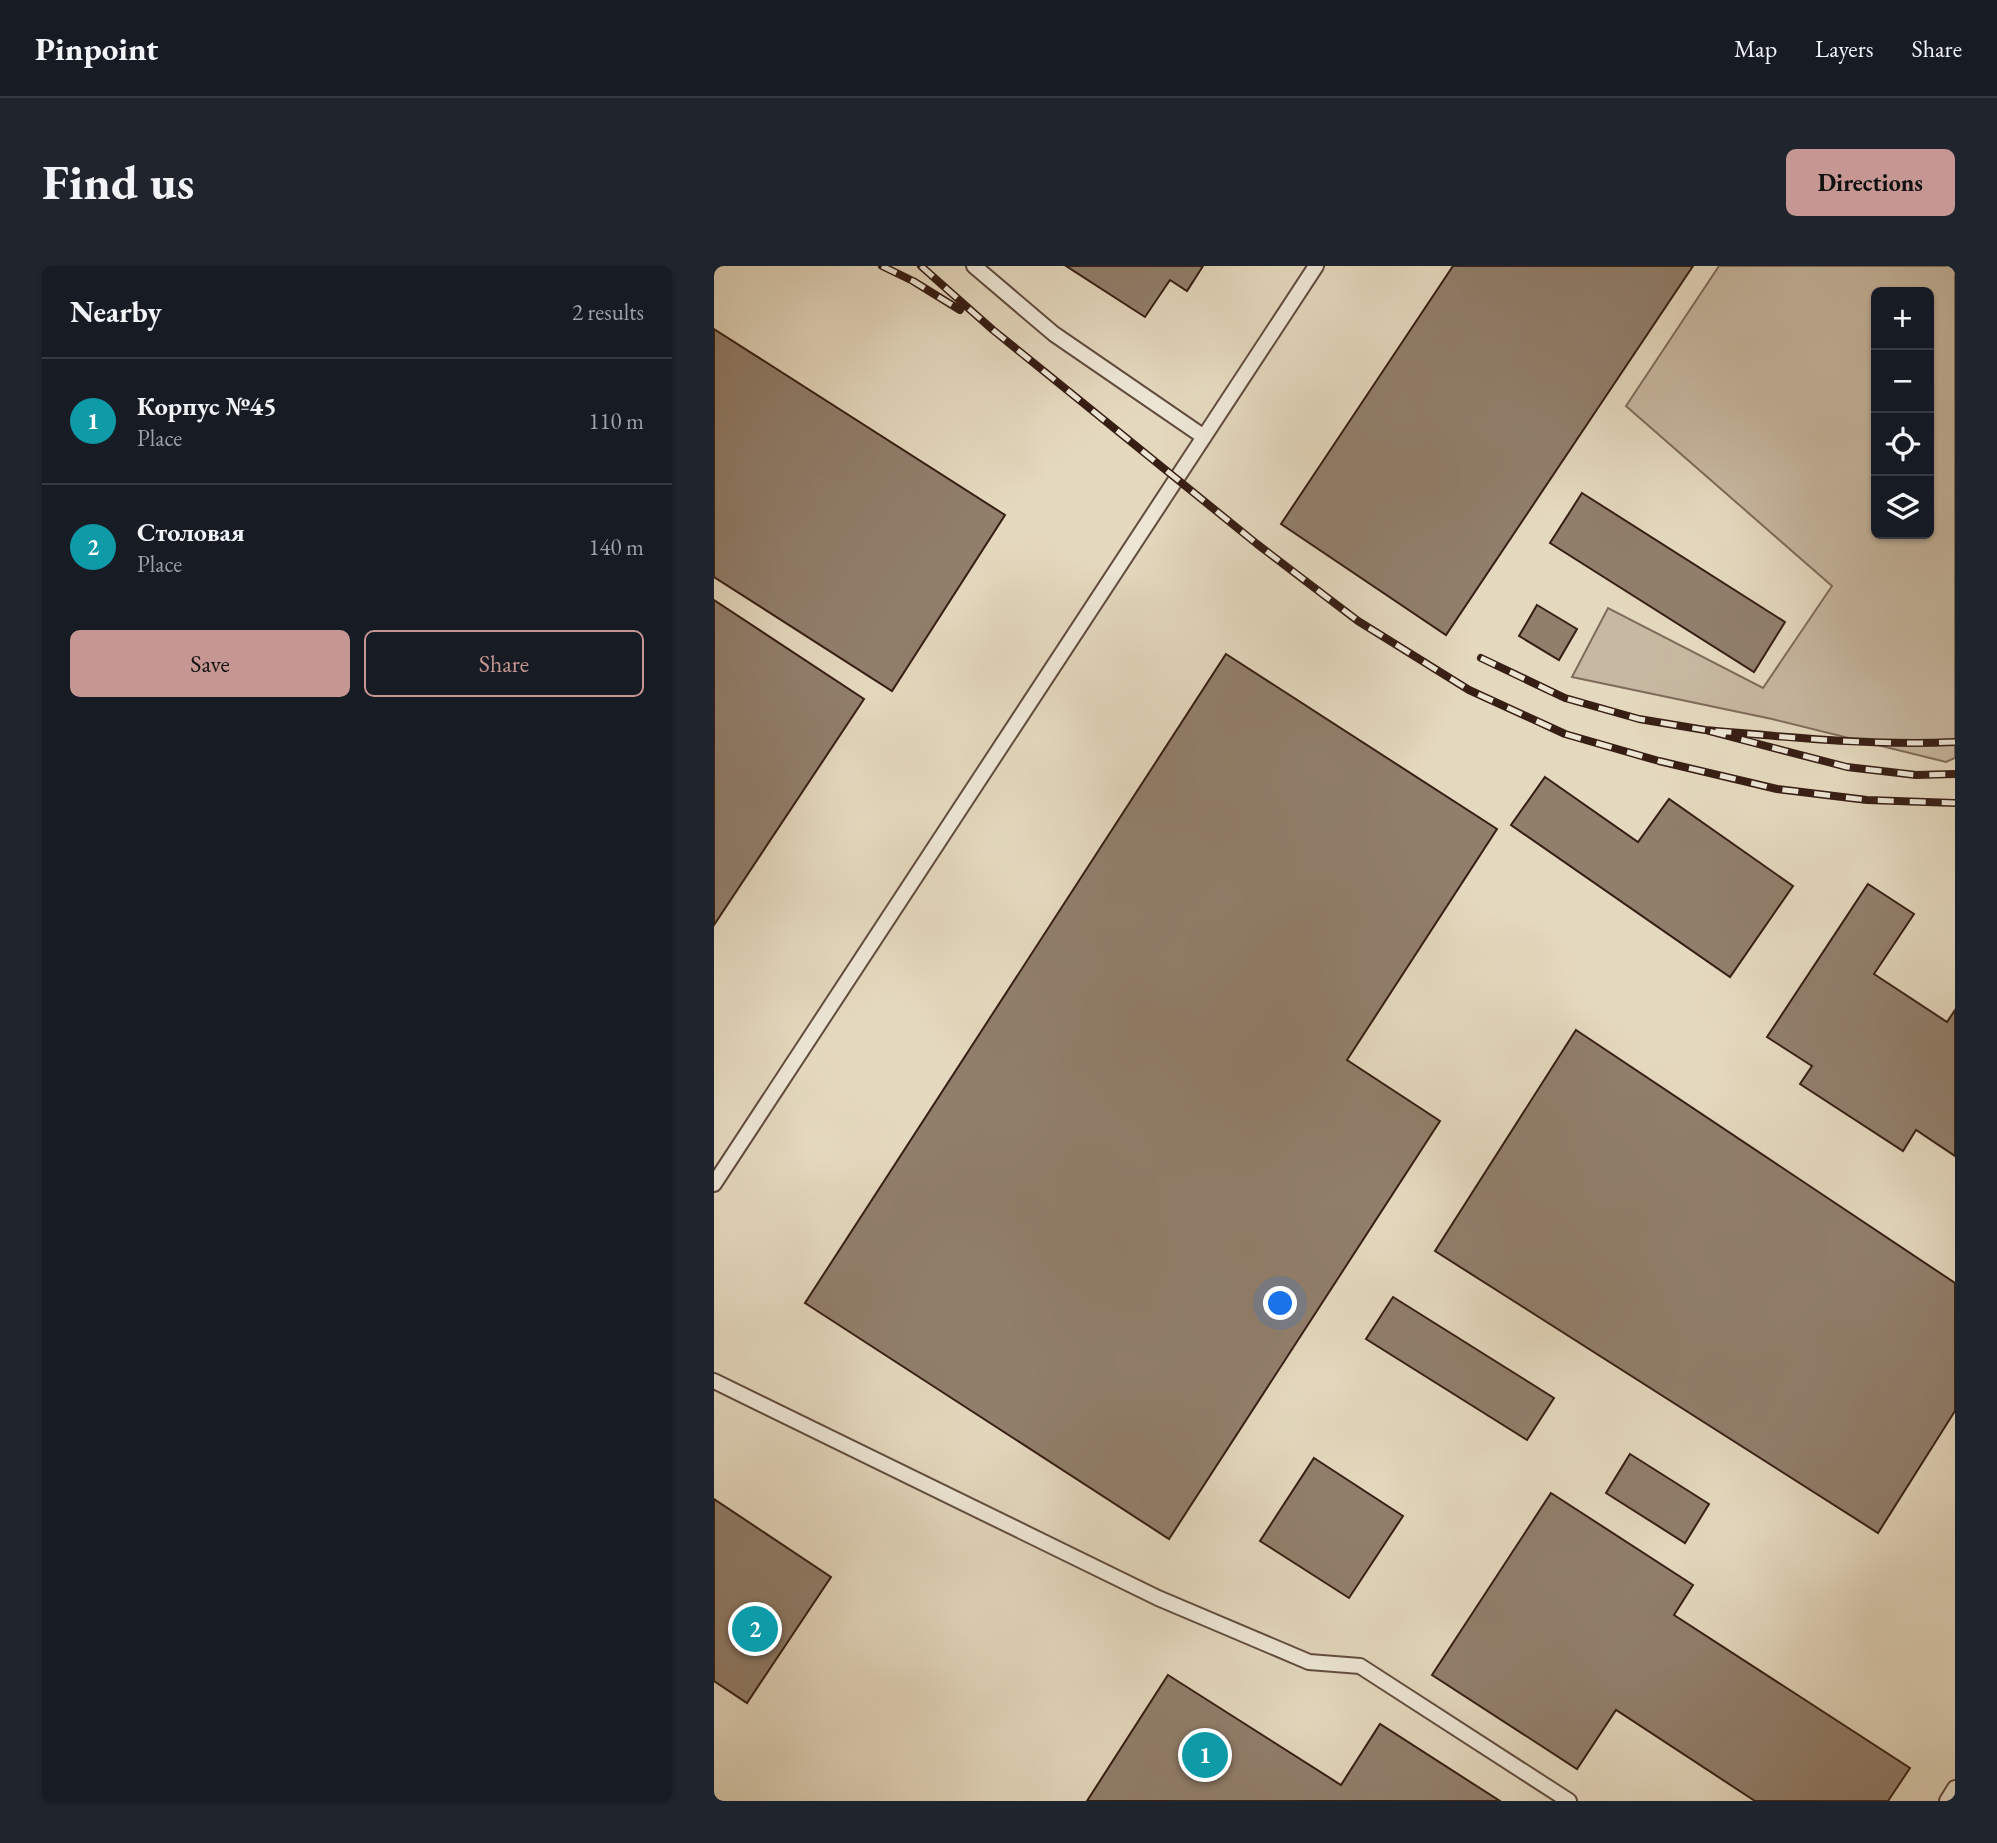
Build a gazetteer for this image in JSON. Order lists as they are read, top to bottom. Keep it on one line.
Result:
{"page":{"header":"Pinpoint","nav":["Map","Layers","Share"],"buttons":["Directions",["Save","Share"]],"title":"Find us","heading":["Nearby","2 results"],"map_buttons":["+","−"],"list":[{"mark":"1","name":"Корпус №45","note":"Place","value":"110 m"},{"mark":"2","name":"Столовая","note":"Place","value":"140 m"}],"pins":["2","1"]}}
